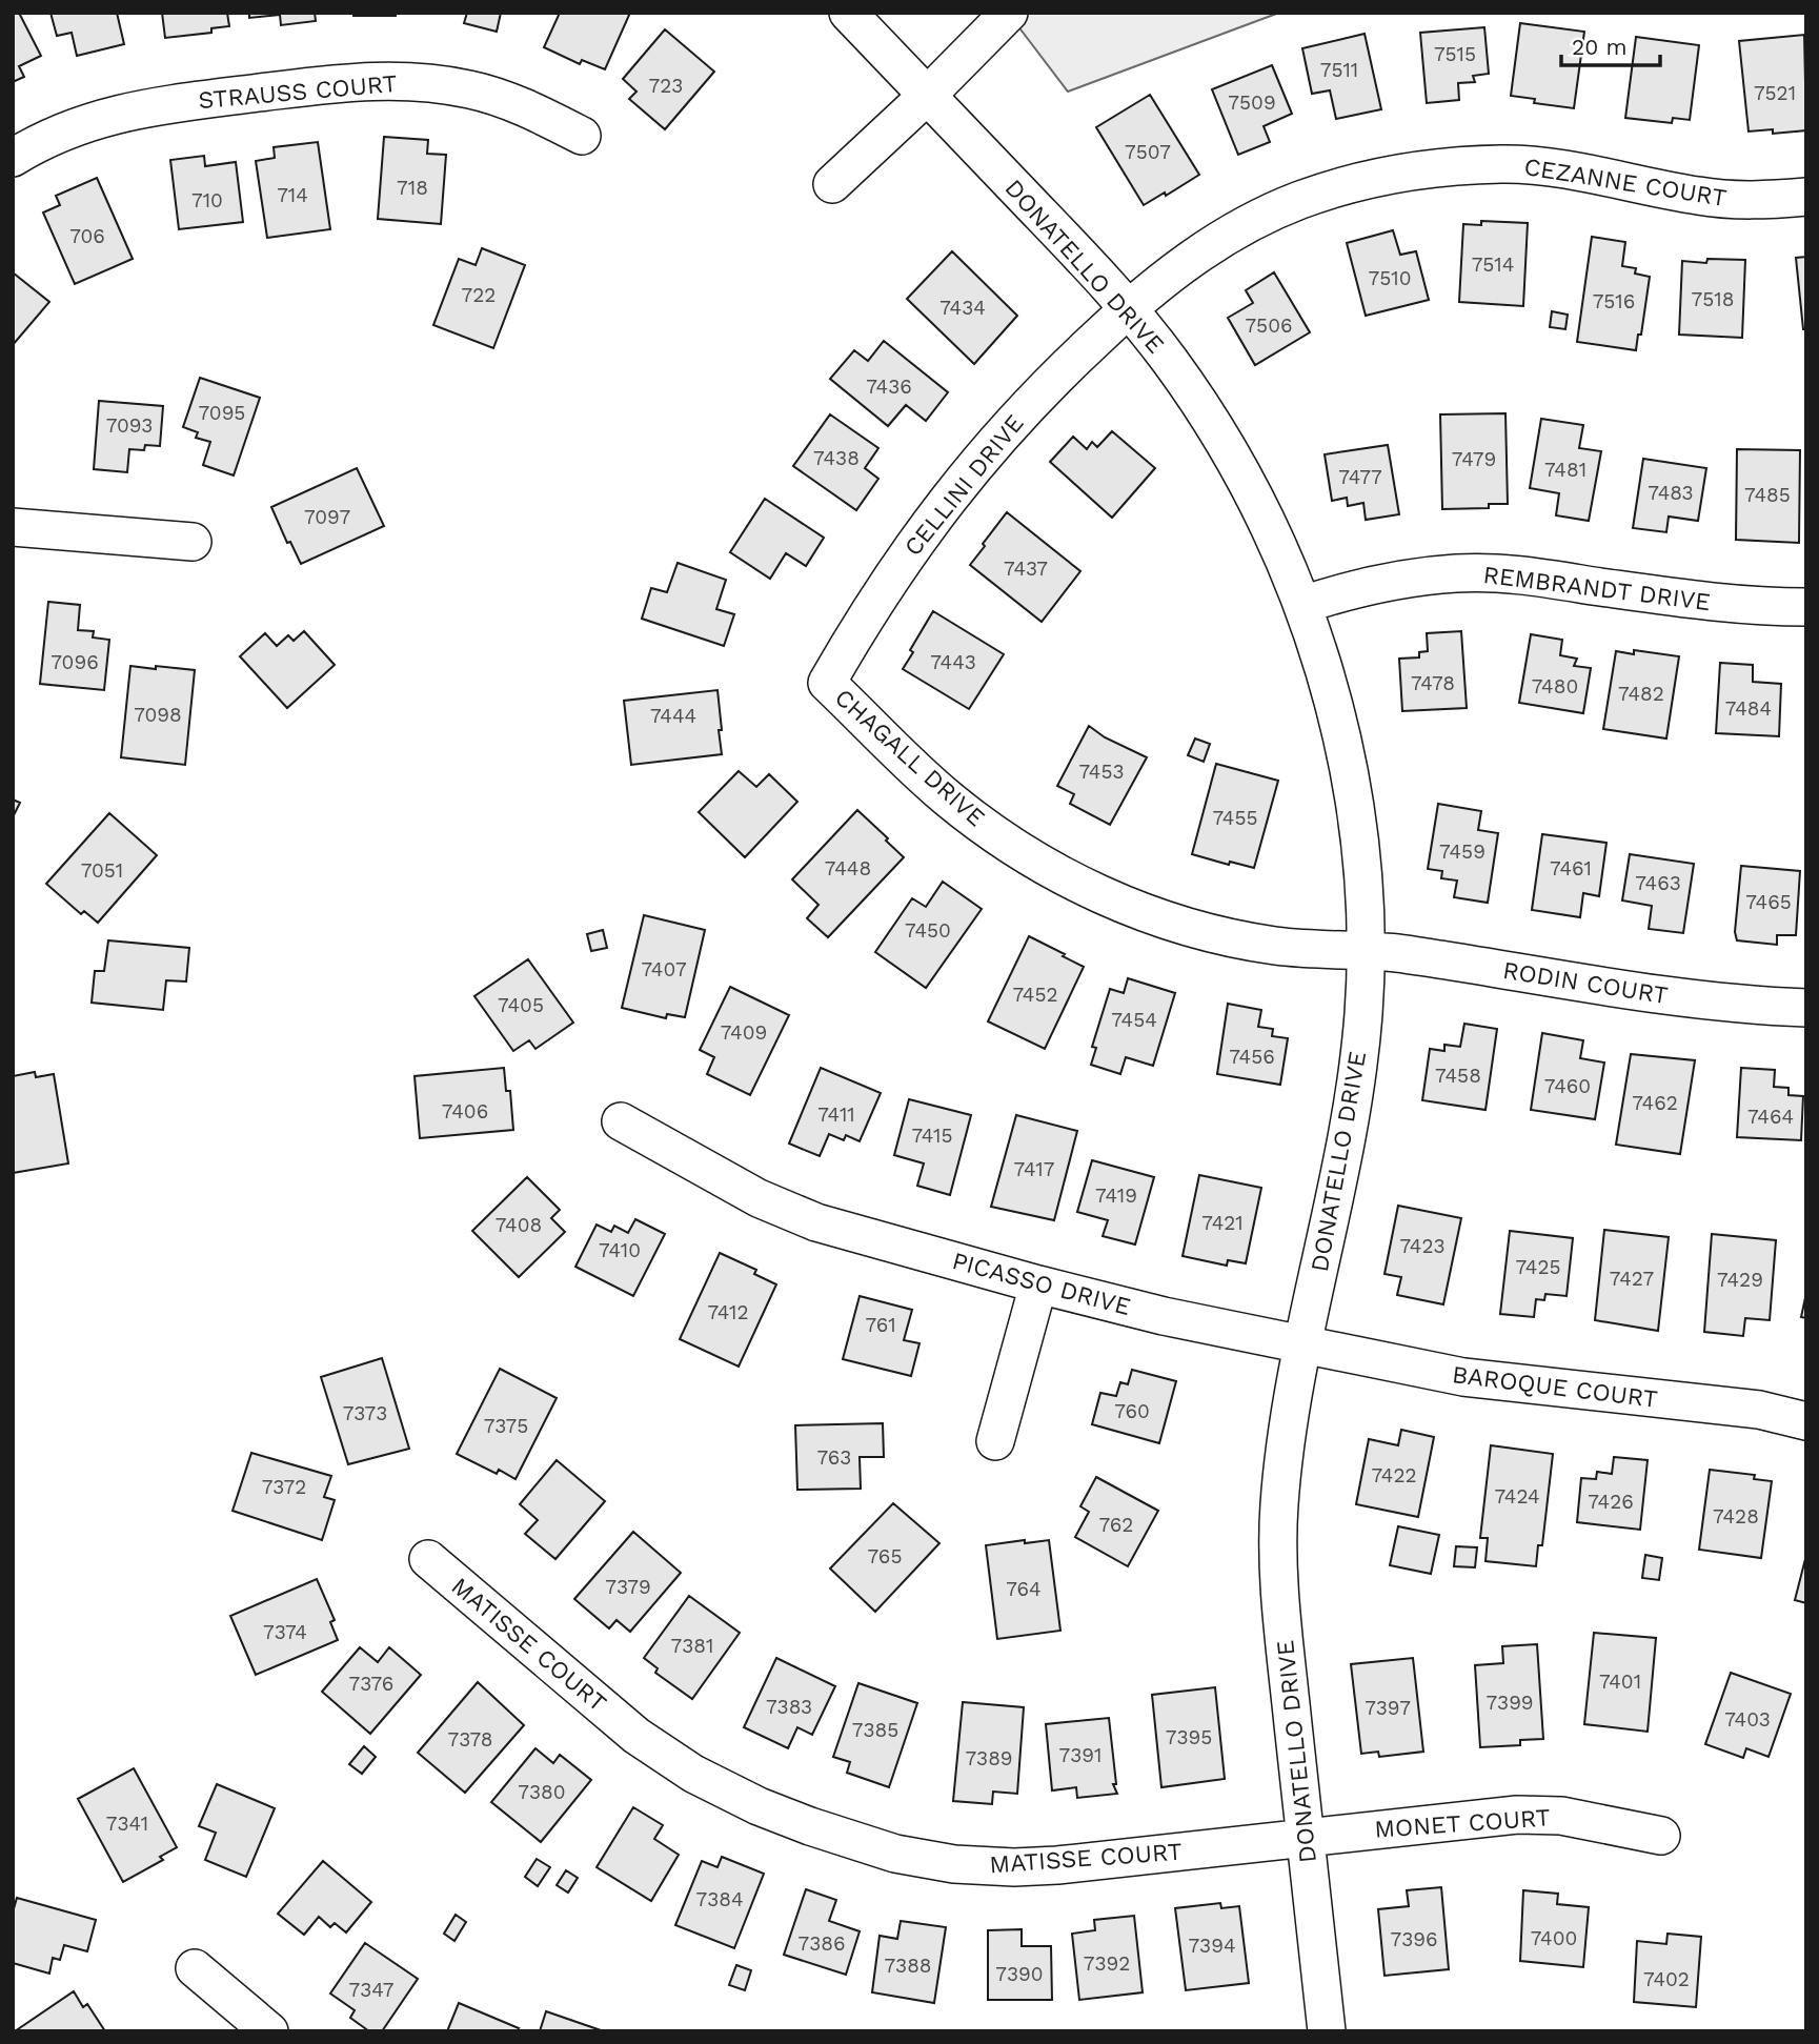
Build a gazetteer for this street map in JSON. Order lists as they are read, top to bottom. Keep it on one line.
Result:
{"streets":{"street":["STRAUSS COURT","CEZANNE COURT","DONATELLO DRIVE","CELLINI DRIVE","REMBRANDT DRIVE","CHAGALL DRIVE","RODIN COURT","PICASSO DRIVE","BAROQUE COURT","MATISSE COURT","MONET COURT"]},"crossings":[["CEZANNE COURT","DONATELLO DRIVE"],["CEZANNE COURT","CELLINI DRIVE"],["DONATELLO DRIVE","CELLINI DRIVE"],["DONATELLO DRIVE","REMBRANDT DRIVE"],["DONATELLO DRIVE","CHAGALL DRIVE"],["DONATELLO DRIVE","RODIN COURT"],["DONATELLO DRIVE","PICASSO DRIVE"],["DONATELLO DRIVE","BAROQUE COURT"],["DONATELLO DRIVE","MATISSE COURT"],["DONATELLO DRIVE","MONET COURT"],["CELLINI DRIVE","CHAGALL DRIVE"],["CHAGALL DRIVE","RODIN COURT"],["PICASSO DRIVE","BAROQUE COURT"],["MATISSE COURT","MONET COURT"]],"house_numbers":["7515","7511","723","7521","7509","7507","718","714","710","706","7514","7510","722","7518","7516","7434","7506","7436","7095","7093","7438","7479","7481","7477","7483","7485","7097","7437","7096","7443","7478","7480","7482","7484","7098","7444","7453","7455","7459","7448","7461","7051","7463","7465","7450","7407","7452","7405","7454","7409","7456","7458","7460","7462","7406","7411","7464","7415","7417","7419","7421","7408","7423","7410","7425","7427","7429","7412","761","760","7373","7375","763","7422","7372","7424","7426","7428","762","765","7379","764","7374","7381","7401","7376","7399","7383","7397","7403","7385","7395","7378","7391","7389","7380","7341","7384","7400","7396","7386","7394","7392","7388","7390","7402","7347"],"scale_bar":"20 m"}
